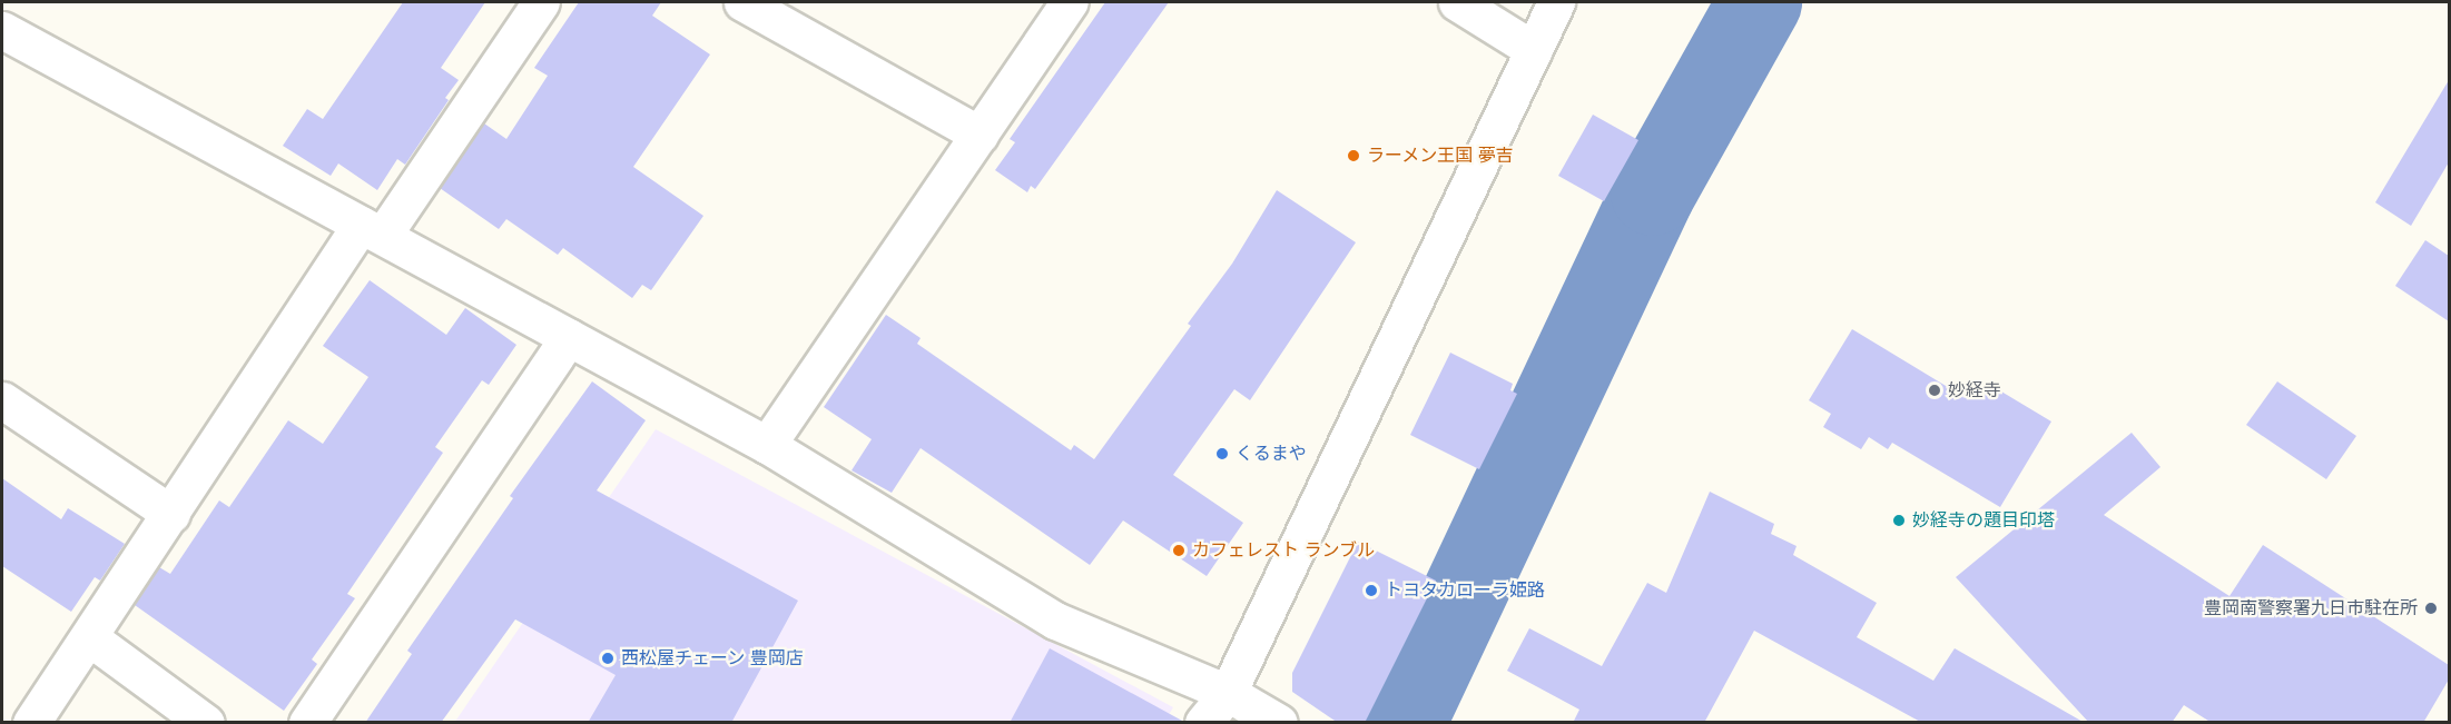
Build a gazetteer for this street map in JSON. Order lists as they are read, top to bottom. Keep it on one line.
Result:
{"places":["ラーメン王国 夢吉","妙経寺","くるまや","妙経寺の題目印塔","カフェレスト ランブル","トヨタカローラ姫路","豊岡南警察署九日市駐在所","西松屋チェーン 豊岡店"]}
